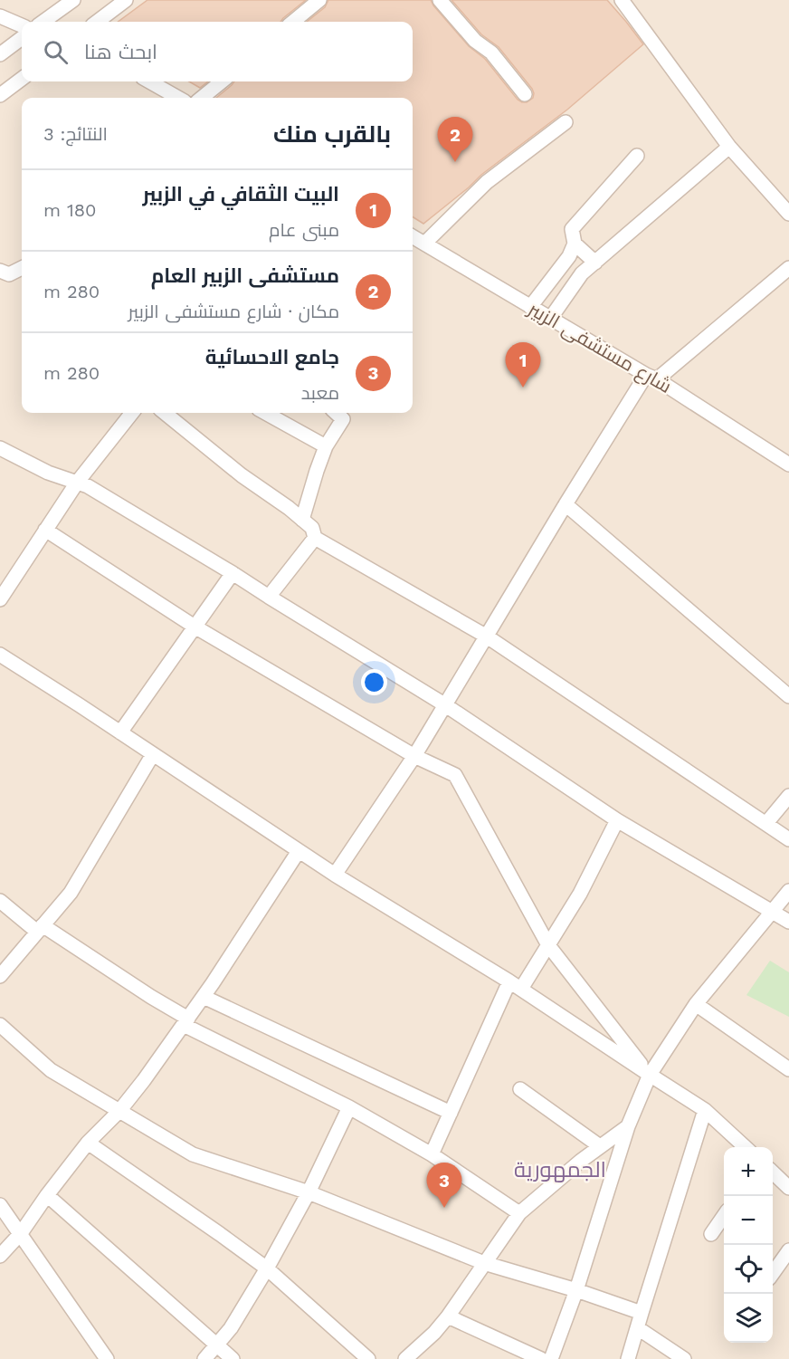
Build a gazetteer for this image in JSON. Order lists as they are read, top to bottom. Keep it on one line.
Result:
{"streets":{"street":["شارع مستشفى الزبير"]},"districts":["الجمهورية"],"page":{"search":"ابحث هنا","heading":["بالقرب منك","النتائج: 3"],"pins":["2","1","3"],"list":[{"mark":"1","name":"البيت الثقافي في الزبير","note":"مبنى عام","value":"180 m"},{"mark":"2","name":"مستشفى الزبير العام","note":"مكان · شارع مستشفى الزبير","value":"280 m"},{"mark":"3","name":"جامع الاحسائية","note":"معبد","value":"280 m"}],"map_buttons":["+","−"]}}
